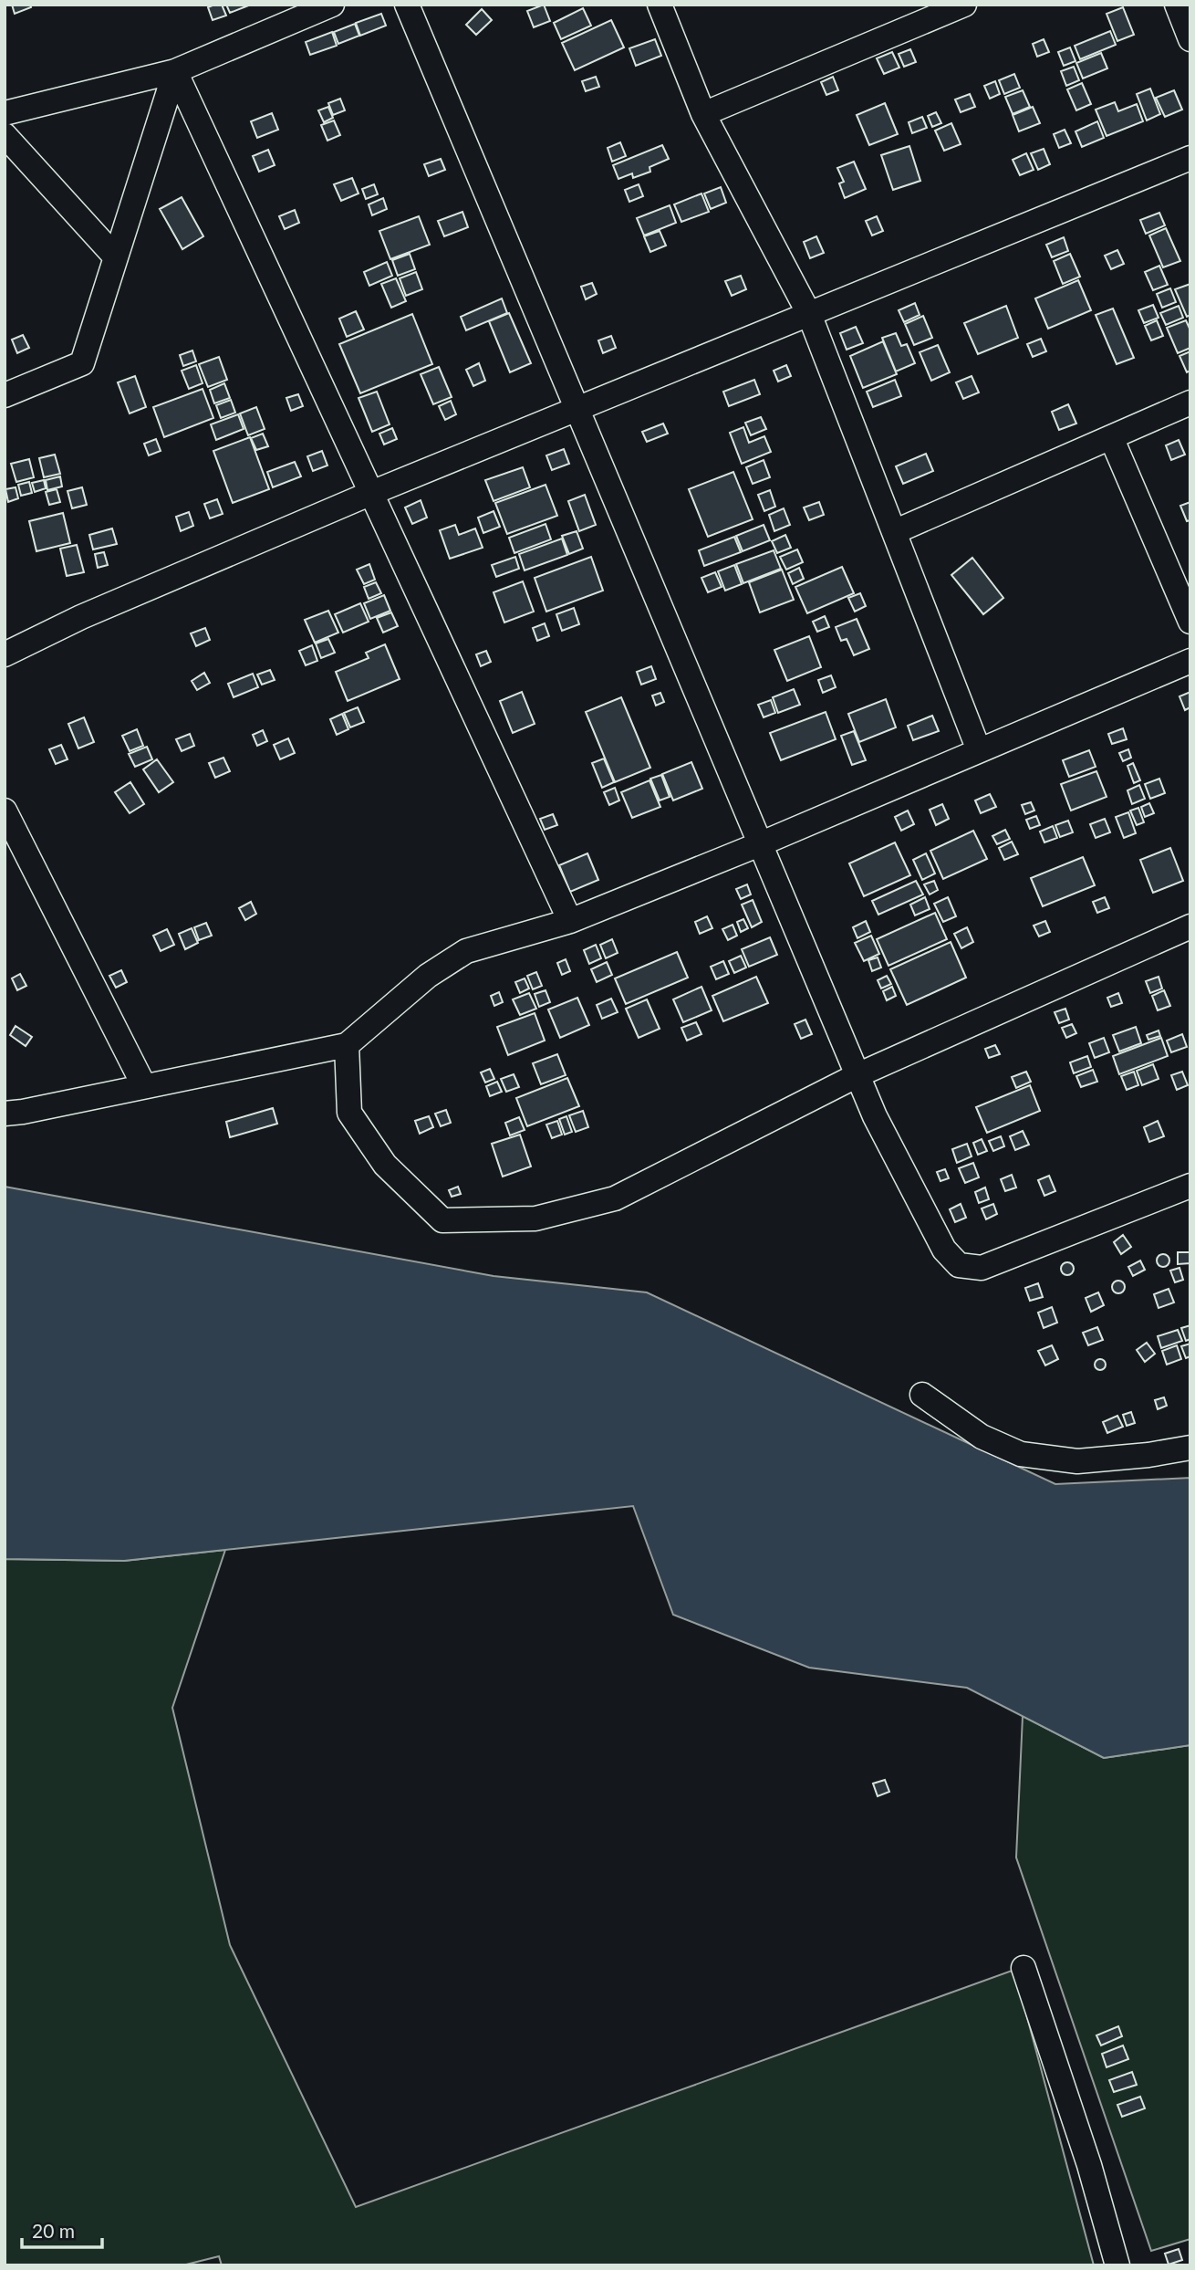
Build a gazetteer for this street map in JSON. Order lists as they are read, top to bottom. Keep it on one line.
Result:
{"scale_bar":"20 m"}
